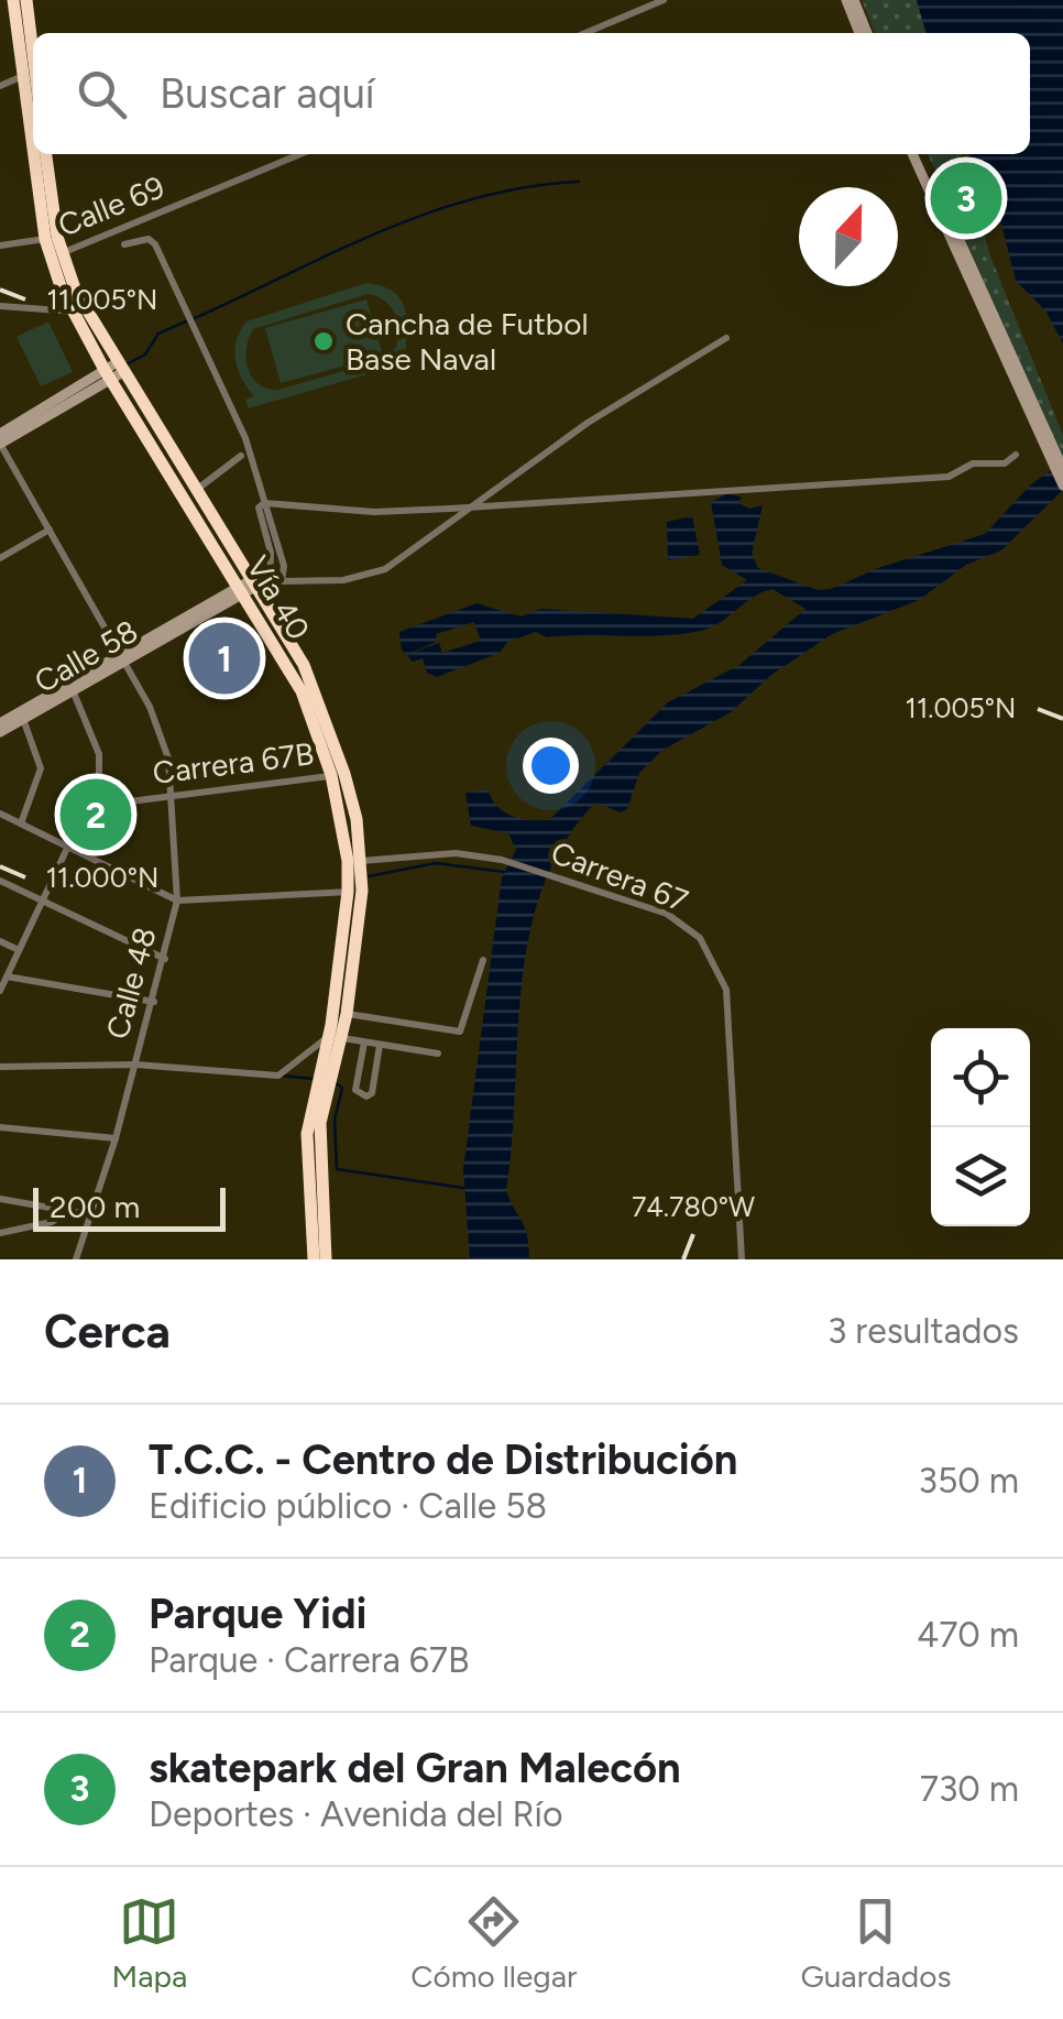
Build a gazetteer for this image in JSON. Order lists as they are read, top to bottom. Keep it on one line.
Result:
{"streets":{"highway":["Vía 40"],"street":["Calle 69","Calle 58","Carrera 67B","Carrera 67","Calle 48"]},"crossings":[["Calle 69","Vía 40"],["Vía 40","Calle 58"],["Vía 40","Carrera 67B"],["Vía 40","Carrera 67"],["Calle 58","Calle 48"],["Carrera 67B","Calle 48"]],"places":["Cancha de Futbol Base Naval"],"scale_bar":"200 m","north":"top","page":{"search":"Buscar aquí","pins":["3","1","2"],"scale":"200 m","heading":["Cerca","3 resultados"],"list":[{"mark":"1","name":"T.C.C. - Centro de Distribución","note":"Edificio público · Calle 58","value":"350 m"},{"mark":"2","name":"Parque Yidi","note":"Parque · Carrera 67B","value":"470 m"},{"mark":"3","name":"skatepark del Gran Malecón","note":"Deportes · Avenida del Río","value":"730 m"}],"nav":["Mapa","Cómo llegar","Guardados"]},"coordinates":["11.005°N","11.000°N","74.780°W"]}
